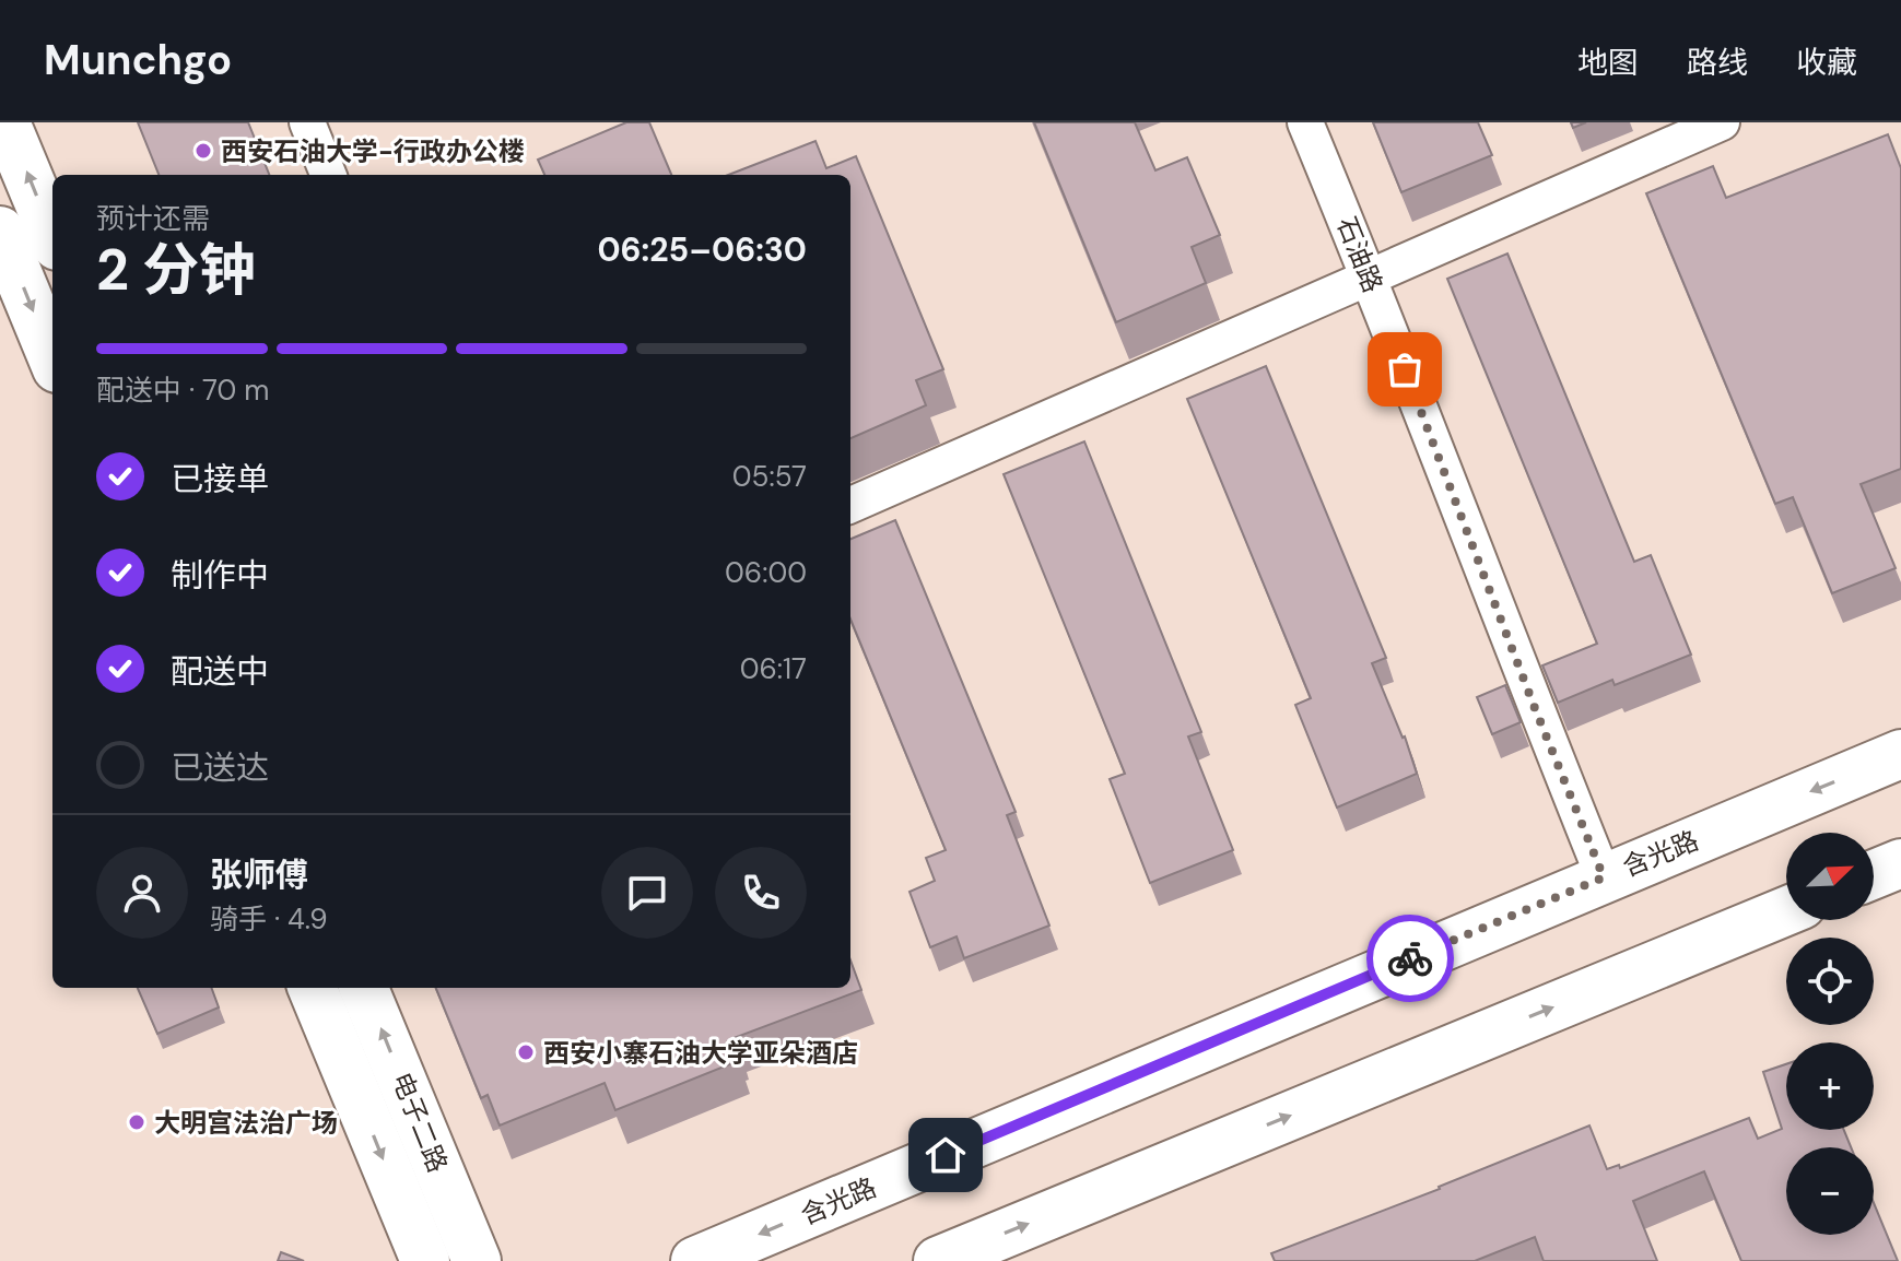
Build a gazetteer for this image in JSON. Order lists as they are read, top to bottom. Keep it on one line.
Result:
{"streets":{"main road":["含光路","电子二路"],"street":["石油路"]},"crossings":[["石油路","含光路"]],"places":["西安石油大学-行政办公楼","西安小寨石油大学亚朵酒店","大明宫法治广场"],"north":"top right","page":{"header":"Munchgo","nav":["地图","路线","收藏"],"heading":["2 分钟","预计还需","06:25–06:30"],"panel":["张师傅","骑手 · 4.9"],"bar":"配送中 · 70 m","list":[["已接单","05:57"],["制作中","06:00"],["配送中","06:17"],"已送达"],"map_buttons":["+","−"]}}
